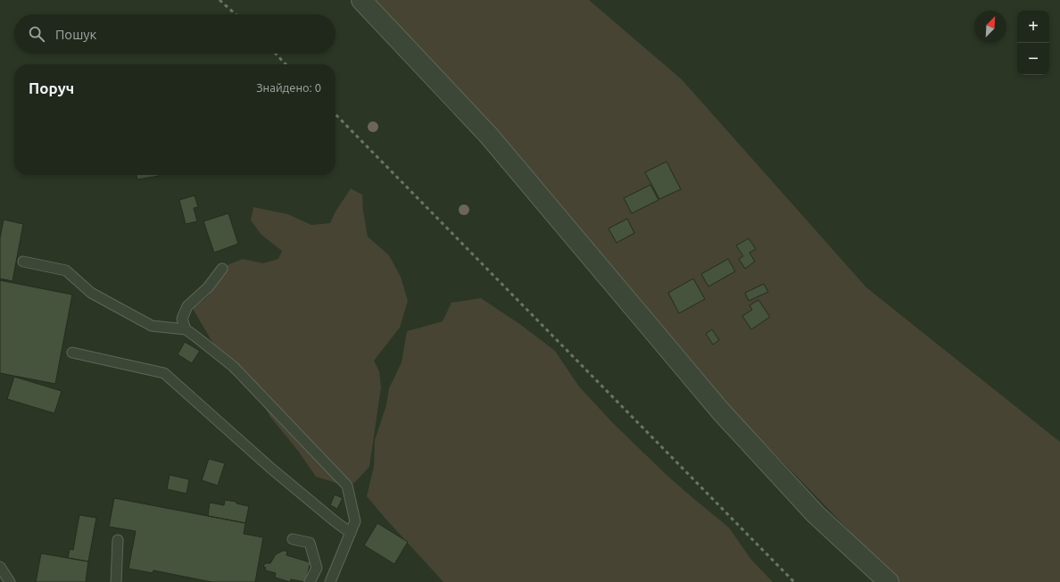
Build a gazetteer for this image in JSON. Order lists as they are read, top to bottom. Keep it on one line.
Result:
{"north":"top right","page":{"map_buttons":["+","−"],"search":"Пошук","heading":["Поруч","Знайдено: 0"]}}
